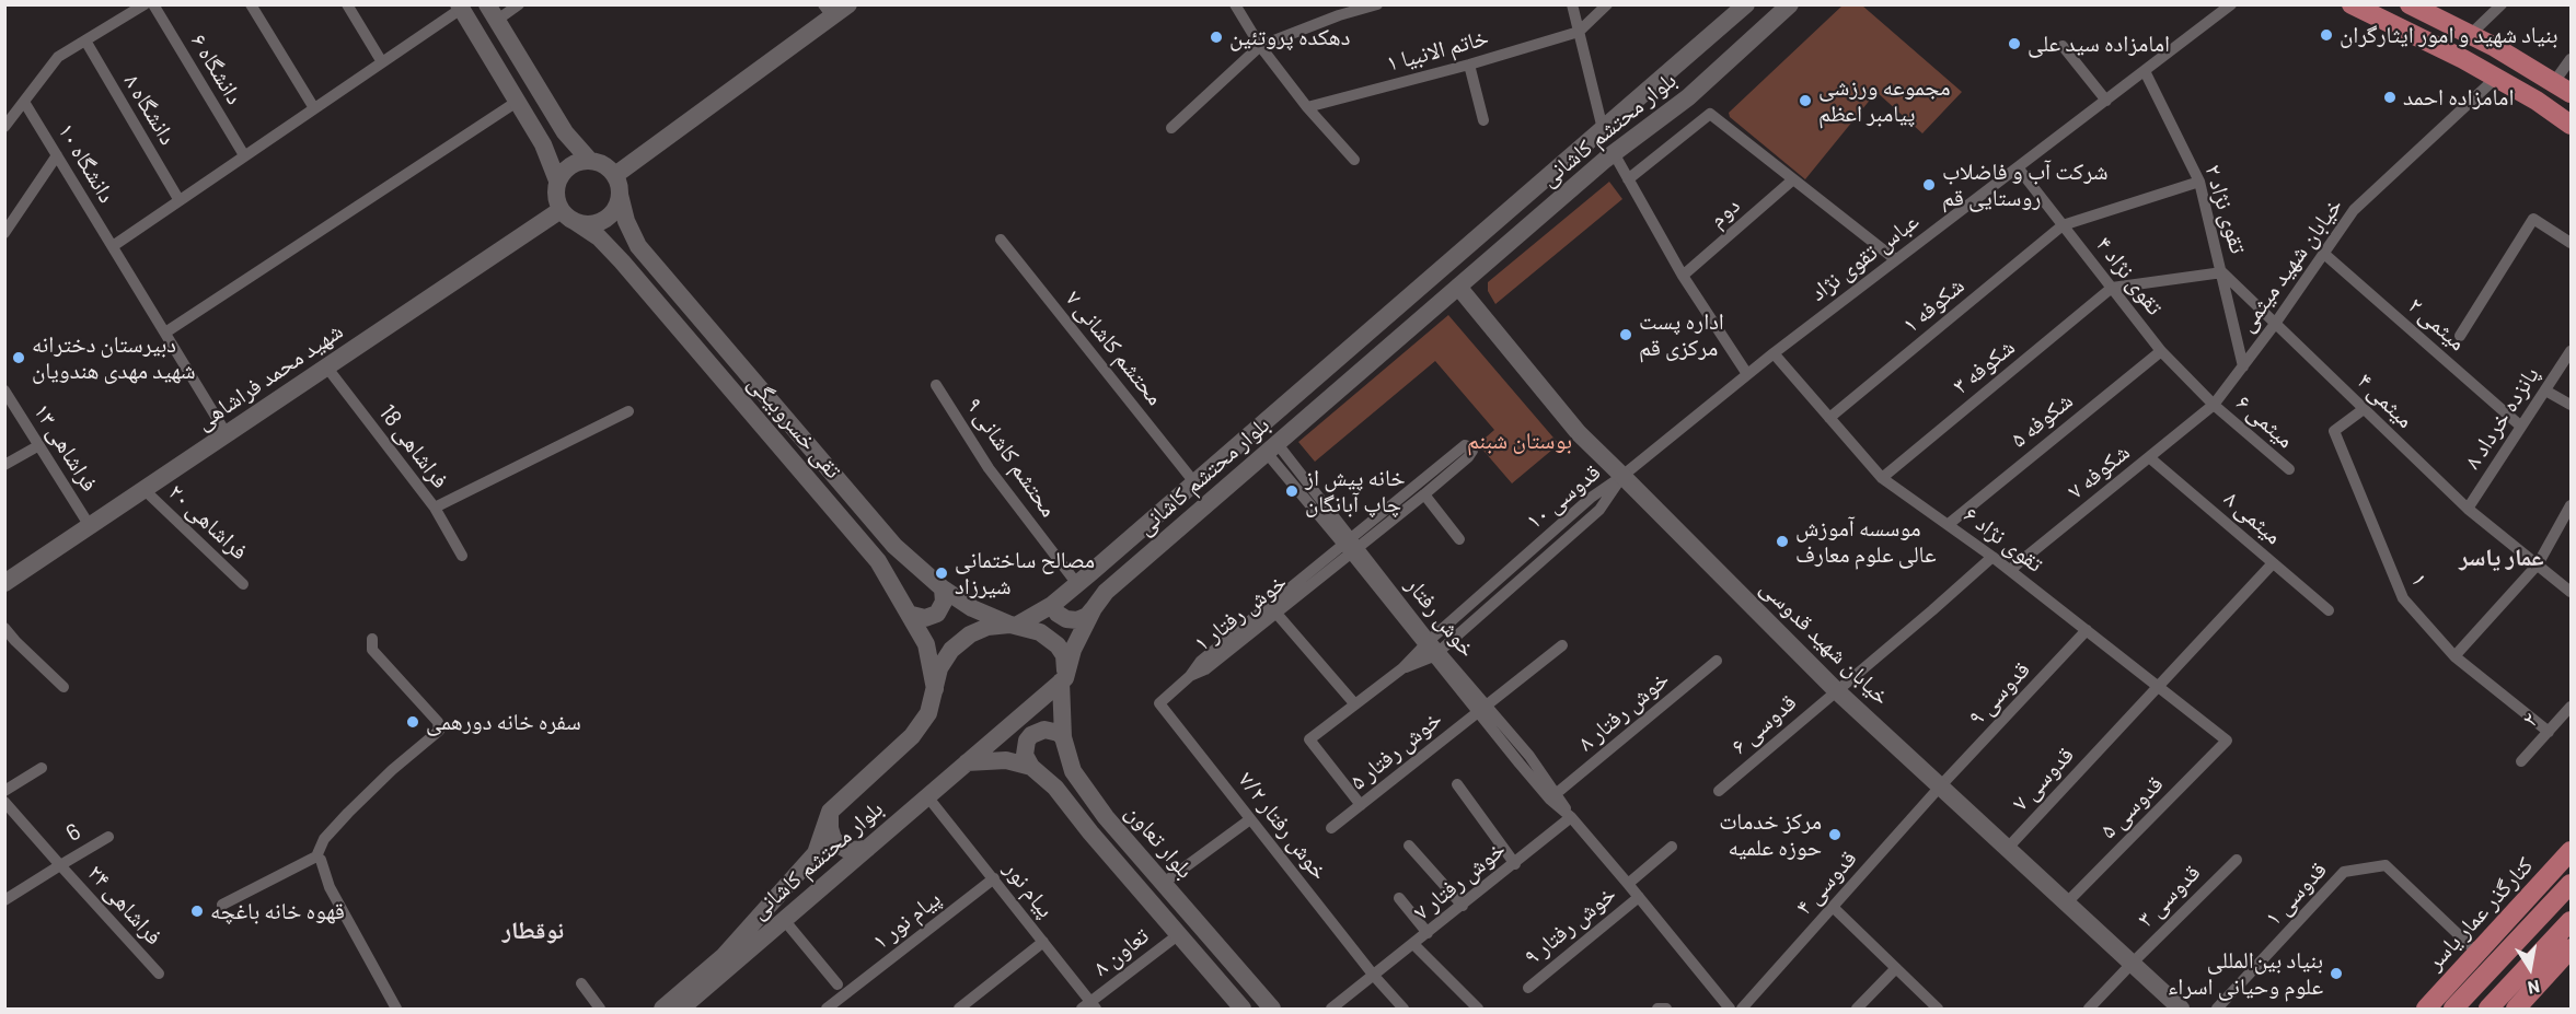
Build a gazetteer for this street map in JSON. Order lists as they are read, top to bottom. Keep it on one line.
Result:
{"streets":{"main road":["بلوار محتشم کاشانی","شهید محمد فراشاهی","تقی خسروبیگی","خیابان شهید قدوسی","بلوار تعاون","کنارگذر عمار یاسر"],"street":["خاتم الانبیا ۱","دانشگاه ۶","دانشگاه ۸","دانشگاه ۱۰","تقوی نژاد ۲","دوم","عباس تقوی نژاد","خیابان شهید میثمی","تقوی نژاد ۴","شکوفه ۱","میثمی ۲","محتشم کاشانی ۷","شکوفه ۳","میثمی ۴","پانزده خرداد ۸","شکوفه ۵","میثمی ۶","فراشاهی 18","فراشاهی ۱۳","محتشم کاشانی ۹","شکوفه ۷","قدوسی ۱۰","میثمی ۸","فراشاهی ۲۰","تقوی نژاد ۶","۱","خوش رفتار ۱","خوش رفتار","قدوسی ۹","خوش رفتار ۸","۲","قدوسی ۶","خوش رفتار ۵","قدوسی ۷","قدوسی ۵","خوش رفتار ۷/۲","6","خوش رفتار ۷","قدوسی ۴","پیام نور","قدوسی ۱","قدوسی ۳","فراشاهی ۲۴","پیام نور ۱","خوش رفتار ۹","تعاون ۸"]},"crossings":[["بلوار محتشم کاشانی","محتشم کاشانی ۷"],["بلوار محتشم کاشانی","تقی خسروبیگی"],["بلوار محتشم کاشانی","محتشم کاشانی ۹"],["بلوار محتشم کاشانی","خوش رفتار"],["بلوار محتشم کاشانی","خیابان شهید قدوسی"],["بلوار محتشم کاشانی","بلوار تعاون"],["بلوار محتشم کاشانی","پیام نور"],["دانشگاه ۱۰","شهید محمد فراشاهی"],["تقوی نژاد ۲","عباس تقوی نژاد"],["تقوی نژاد ۲","خیابان شهید میثمی"],["تقوی نژاد ۲","میثمی ۴"],["عباس تقوی نژاد","تقوی نژاد ۴"],["عباس تقوی نژاد","قدوسی ۱۰"],["عباس تقوی نژاد","تقوی نژاد ۶"],["عباس تقوی نژاد","خیابان شهید قدوسی"],["خیابان شهید میثمی","تقوی نژاد ۴"],["خیابان شهید میثمی","میثمی ۲"],["خیابان شهید میثمی","میثمی ۴"],["خیابان شهید میثمی","میثمی ۶"],["خیابان شهید میثمی","شکوفه ۷"],["تقوی نژاد ۴","شکوفه ۱"],["تقوی نژاد ۴","شکوفه ۳"],["تقوی نژاد ۴","شکوفه ۵"],["تقوی نژاد ۴","میثمی ۶"],["تقوی نژاد ۴","شکوفه ۷"],["شکوفه ۱","تقوی نژاد ۶"],["میثمی ۲","پانزده خرداد ۸"],["شکوفه ۳","تقوی نژاد ۶"],["شهید محمد فراشاهی","تقی خسروبیگی"],["شهید محمد فراشاهی","فراشاهی 18"],["شهید محمد فراشاهی","فراشاهی ۱۳"],["شهید محمد فراشاهی","فراشاهی ۲۰"],["میثمی ۴","پانزده خرداد ۸"],["میثمی ۴","۱"],["شکوفه ۵","تقوی نژاد ۶"],["میثمی ۶","شکوفه ۷"],["تقی خسروبیگی","بلوار تعاون"],["شکوفه ۷","میثمی ۸"],["شکوفه ۷","تقوی نژاد ۶"],["قدوسی ۱۰","خوش رفتار"],["قدوسی ۱۰","خیابان شهید قدوسی"],["میثمی ۸","قدوسی ۷"],["تقوی نژاد ۶","قدوسی ۹"],["تقوی نژاد ۶","قدوسی ۶"],["تقوی نژاد ۶","قدوسی ۷"],["تقوی نژاد ۶","قدوسی ۵"],["۱","۲"],["خوش رفتار ۱","خوش رفتار"],["خوش رفتار ۱","خوش رفتار ۷/۲"],["خوش رفتار","خوش رفتار ۸"],["خوش رفتار","خوش رفتار ۵"],["خوش رفتار","خوش رفتار ۷"],["خوش رفتار","خوش رفتار ۹"],["خیابان شهید قدوسی","قدوسی ۹"],["خیابان شهید قدوسی","قدوسی ۶"],["خیابان شهید قدوسی","قدوسی ۷"],["خیابان شهید قدوسی","قدوسی ۵"],["خیابان شهید قدوسی","قدوسی ۴"],["خیابان شهید قدوسی","قدوسی ۳"],["قدوسی ۹","قدوسی ۴"],["خوش رفتار ۷/۲","خوش رفتار ۷"],["6","فراشاهی ۲۴"],["بلوار تعاون","تعاون ۸"],["پیام نور","پیام نور ۱"],["پیام نور","تعاون ۸"],["قدوسی ۱","کنارگذر عمار یاسر"]],"districts":["عمار یاسر","نوقطار"],"parks":["بوستان شبنم"],"places":["بنیاد شهید و امور ایثارگران","دهکده پروتئین","امامزاده سید علی","امامزاده احمد","مجموعه ورزشی پیامبر اعظم","شرکت آب و فاضلاب روستایی قم","اداره پست مرکزی قم","دبیرستان دخترانه شهید مهدی هندویان","خانه پیش از چاپ آبانگان","موسسه آموزش عالی علوم معارف","مصالح ساختمانی شیرزاد","سفره خانه دورهمی","مرکز خدمات حوزه علمیه","قهوه خانه باغچه","بنیاد بین‌المللی علوم وحیانی اسراء"],"north":"bottom"}
